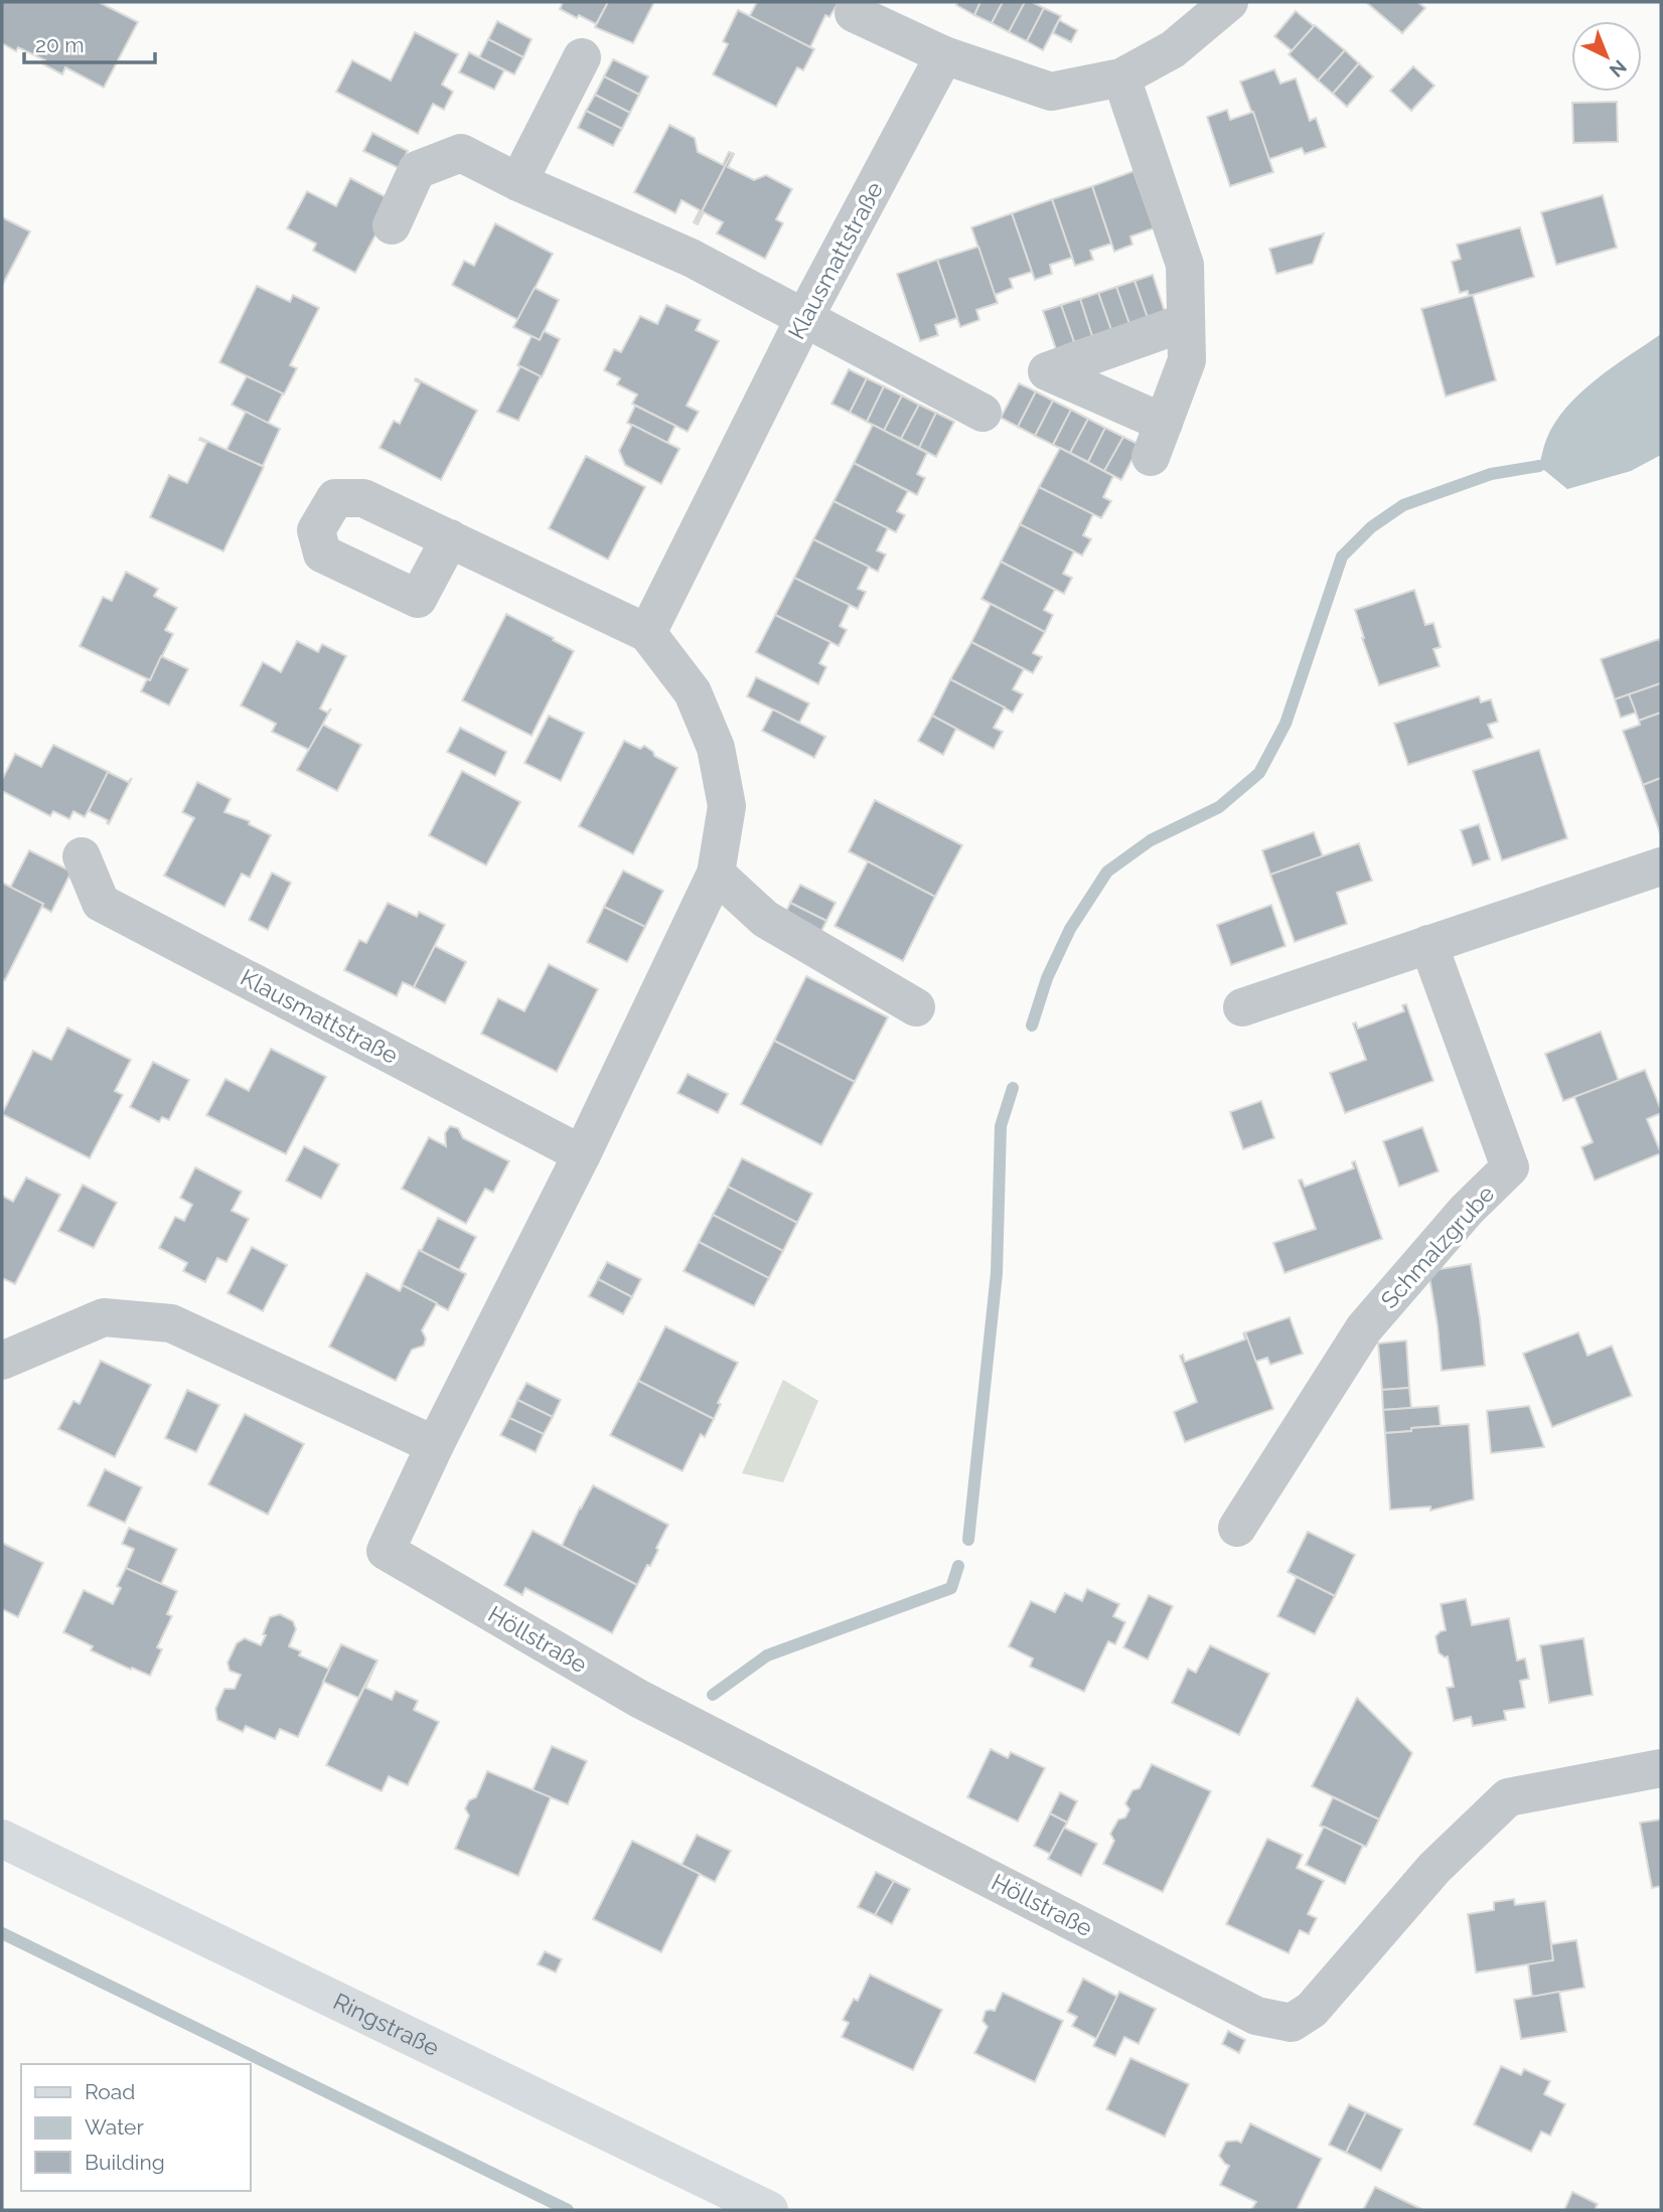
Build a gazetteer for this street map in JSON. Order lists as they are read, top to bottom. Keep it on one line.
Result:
{"streets":{"main road":["Ringstraße"],"street":["Klausmattstraße","Schmalzgrube","Höllstraße"]},"legend":["Road","Water","Building"],"scale_bar":"20 m","north":"bottom right"}
